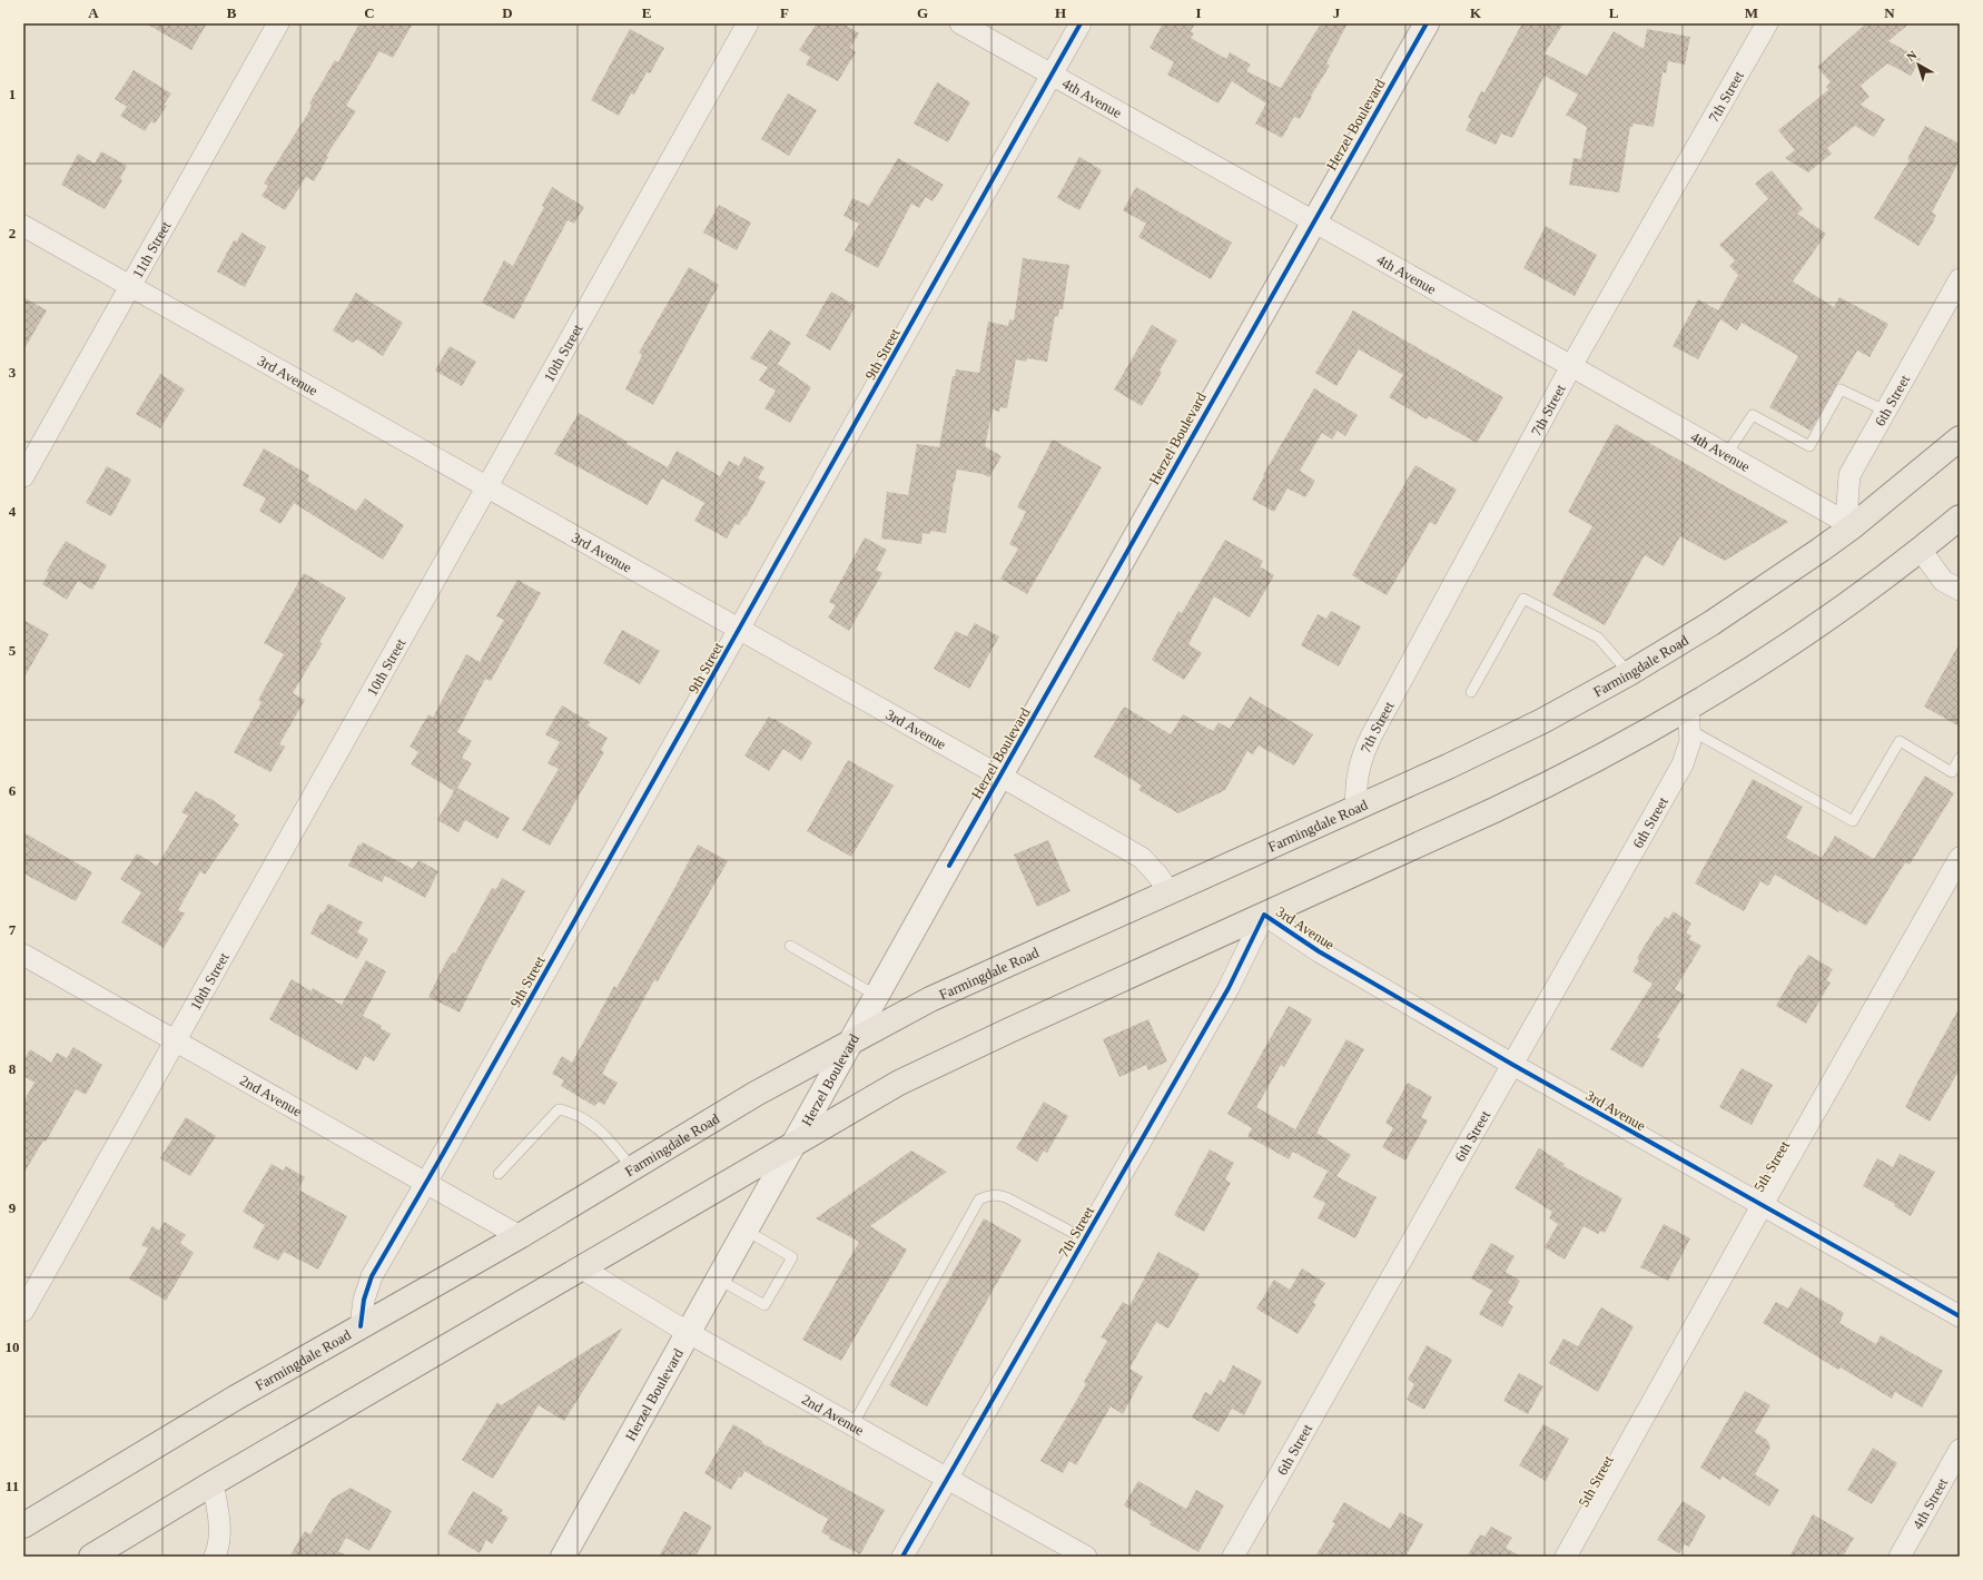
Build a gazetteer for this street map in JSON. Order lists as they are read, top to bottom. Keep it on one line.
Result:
{"streets":{"main road":["Farmingdale Road"],"street":["7th Street","4th Avenue","Herzel Boulevard","11th Street","10th Street","9th Street","3rd Avenue","6th Street","2nd Avenue","5th Street","4th Street"]},"crossings":[["7th Street","4th Avenue"],["7th Street","3rd Avenue"],["7th Street","Farmingdale Road"],["7th Street","2nd Avenue"],["4th Avenue","Herzel Boulevard"],["4th Avenue","9th Street"],["4th Avenue","6th Street"],["4th Avenue","Farmingdale Road"],["Herzel Boulevard","3rd Avenue"],["Herzel Boulevard","Farmingdale Road"],["Herzel Boulevard","2nd Avenue"],["11th Street","3rd Avenue"],["10th Street","3rd Avenue"],["10th Street","2nd Avenue"],["9th Street","3rd Avenue"],["9th Street","Farmingdale Road"],["9th Street","2nd Avenue"],["3rd Avenue","6th Street"],["3rd Avenue","Farmingdale Road"],["3rd Avenue","5th Street"],["6th Street","Farmingdale Road"],["Farmingdale Road","2nd Avenue"]],"north":"top left","grid":{"columns":["A","B","C","D","E","F","G","H","I","J","K","L","M","N"],"rows":["1","2","3","4","5","6","7","8","9","10","11"]}}
